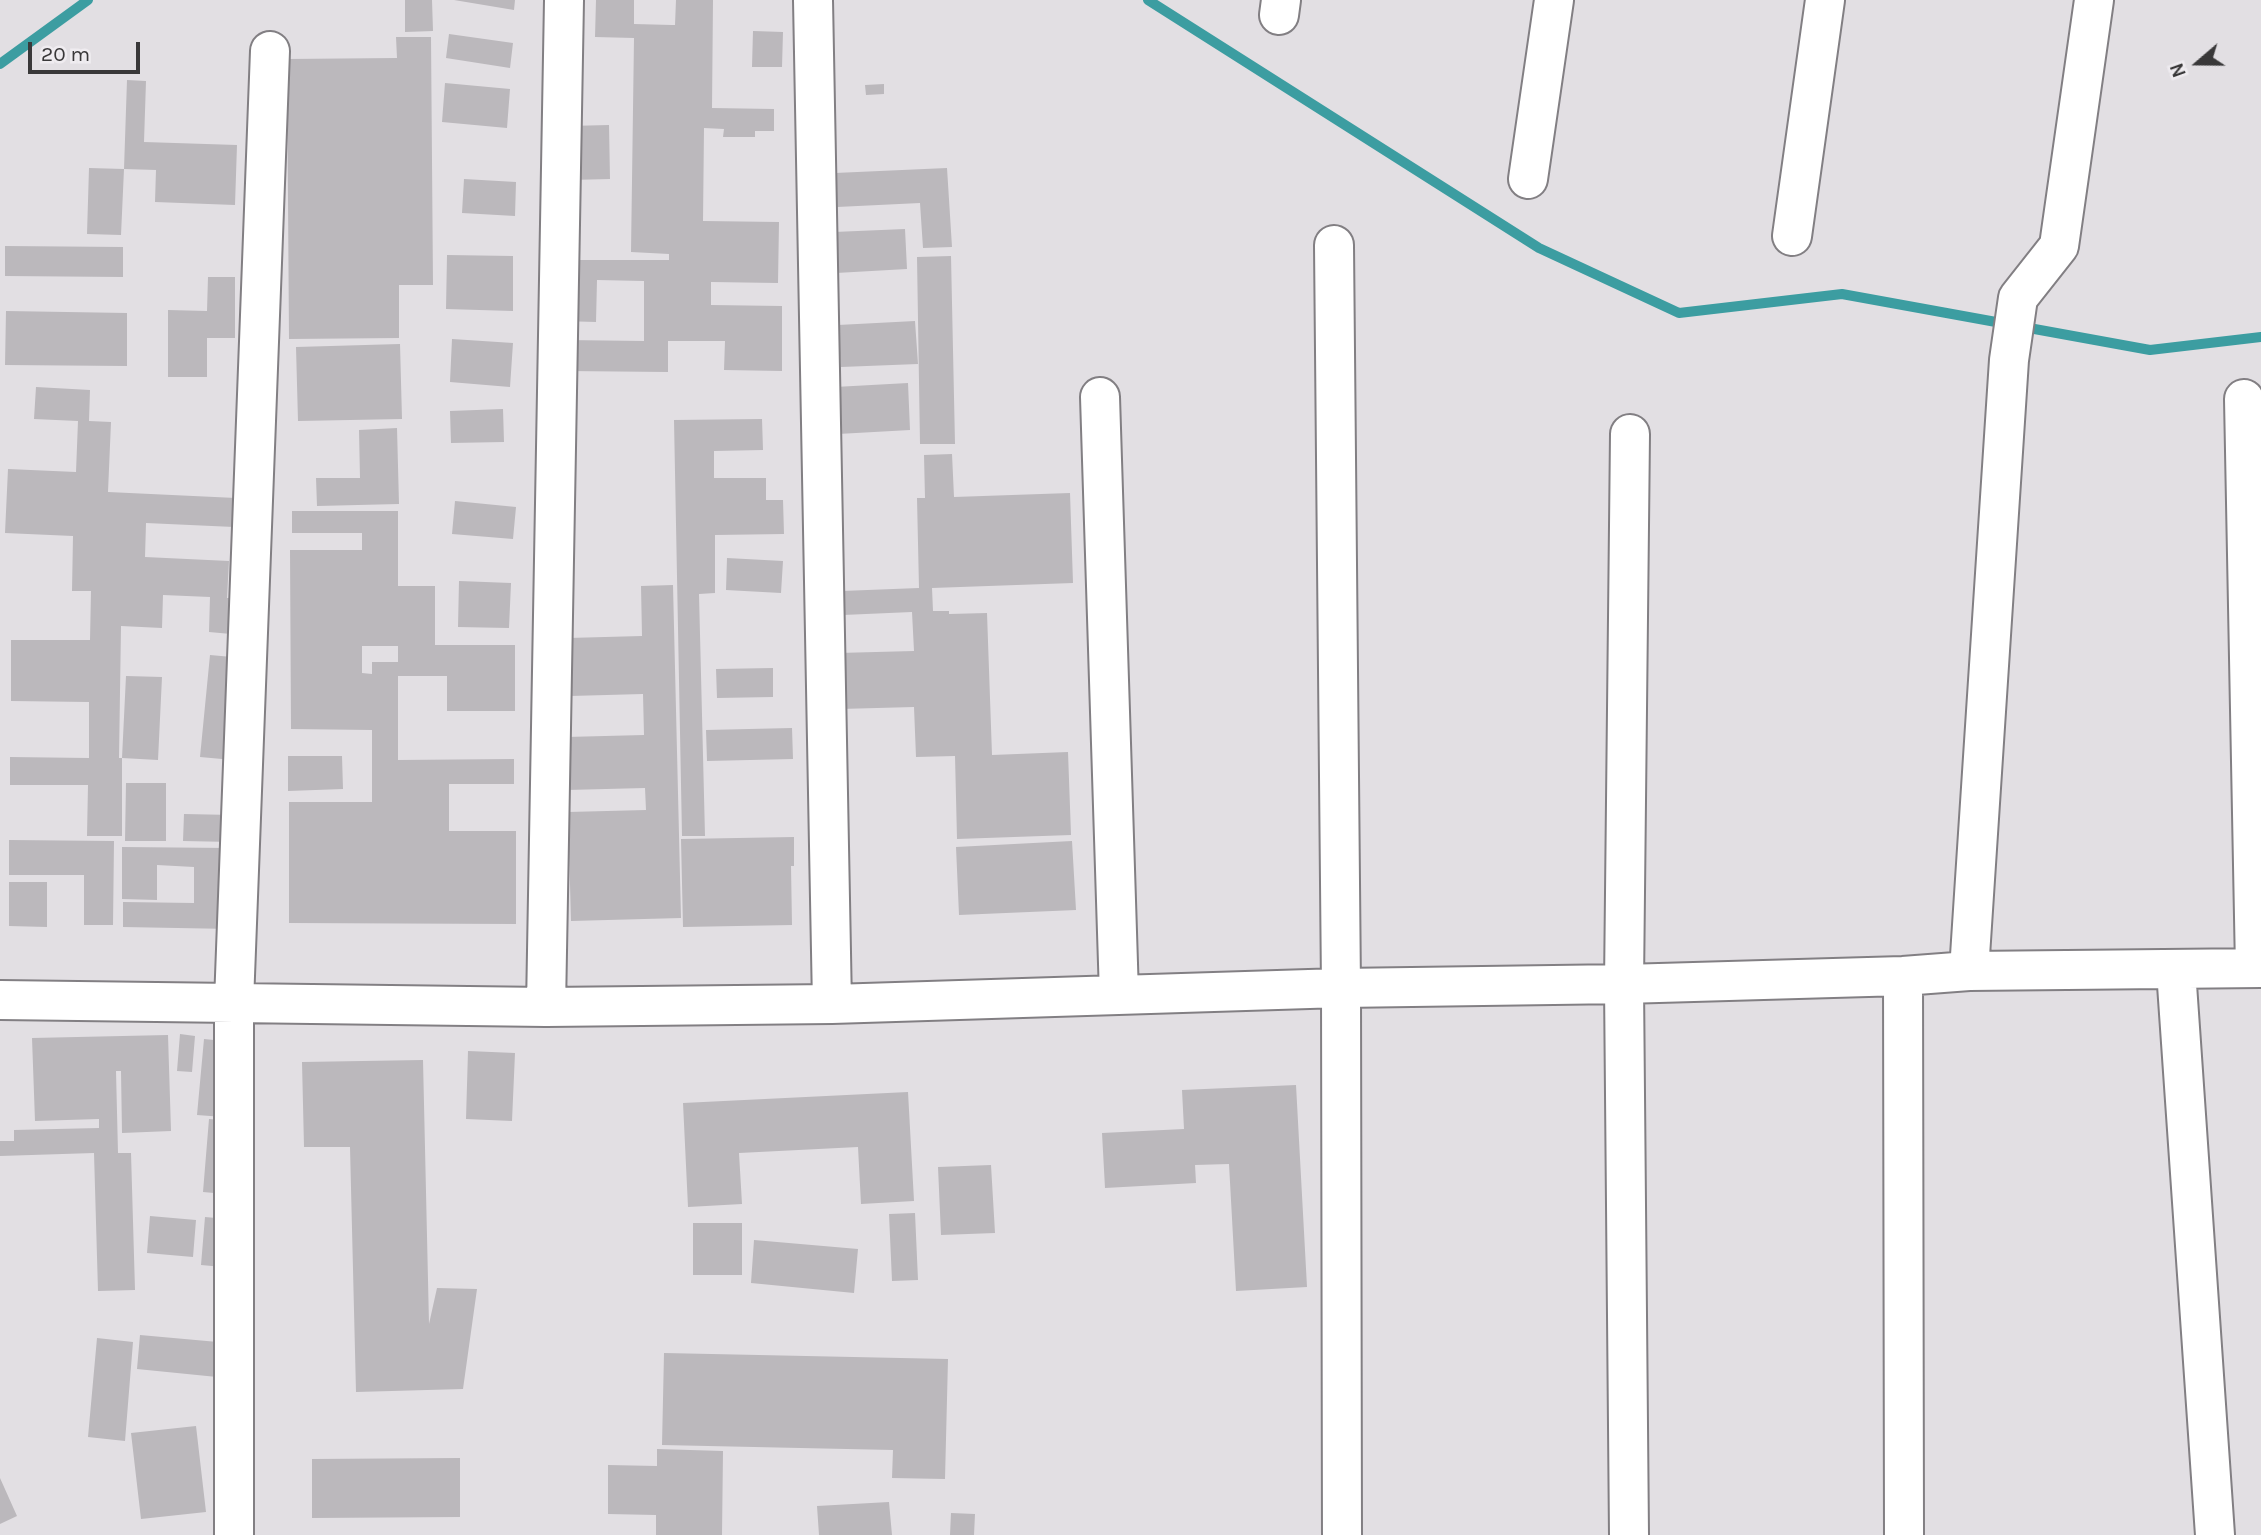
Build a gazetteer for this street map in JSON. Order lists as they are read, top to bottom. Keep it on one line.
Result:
{"scale_bar":"20 m","north":"left"}
